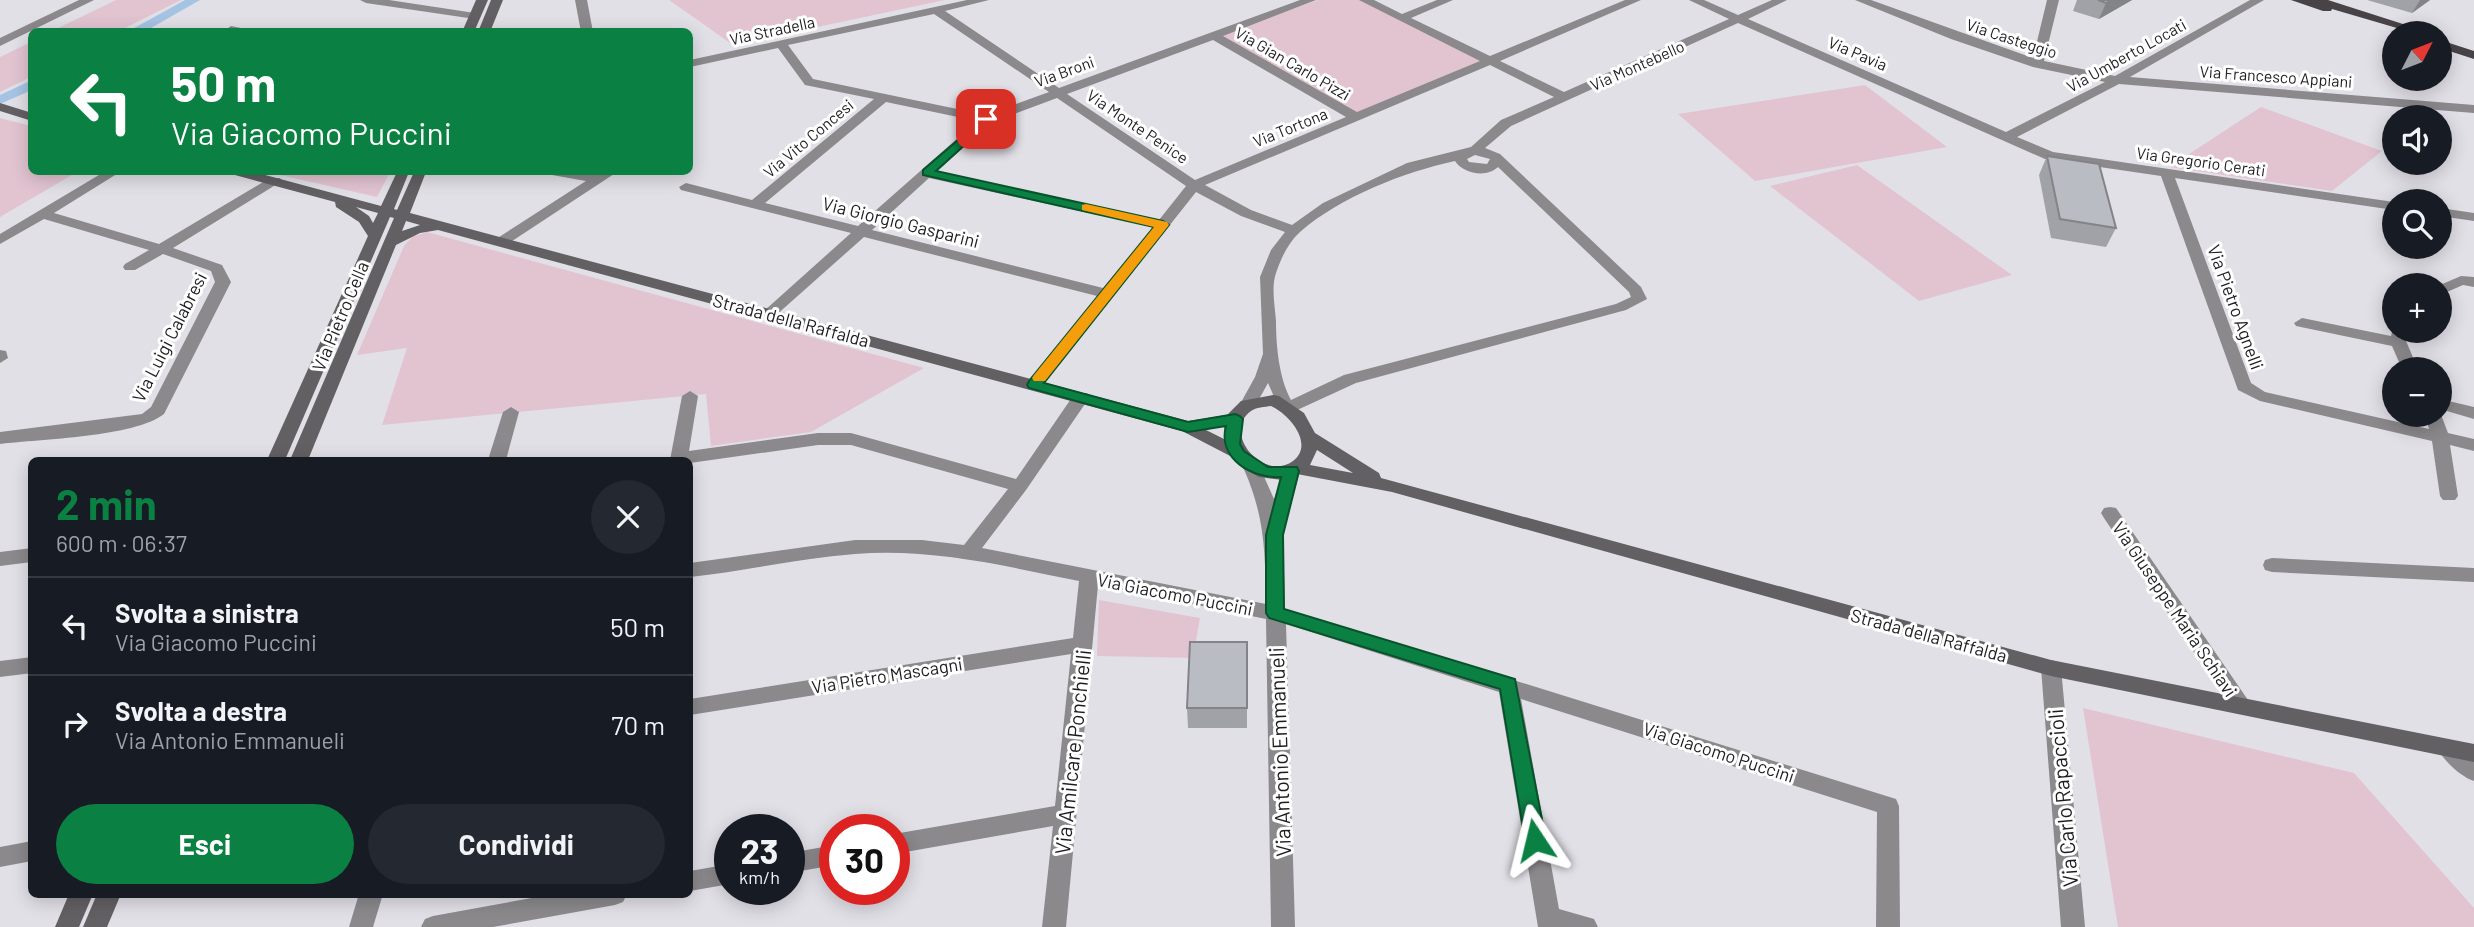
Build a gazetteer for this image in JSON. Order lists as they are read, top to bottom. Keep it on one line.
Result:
{"streets":{"street":["Via Stradella","Via Casteggio","Via Pavia","Via Umberto Locati","Via Gian Carlo Pizzi","Via Montebello","Via Broni","Via Francesco Appiani","Via Monte Penice","Via Tortona","Via Vito Concesi","Via Gregorio Cerati","Via Giorgio Gasparini","Via Pietro Agnelli","Via Pietro Cella","Strada della Raffalda","Via Luigi Calabresi","Via Giacomo Puccini","Via Giuseppe Maria Schiavi","Via Pietro Mascagni","Via Amilcare Ponchielli","Via Antonio Emmanueli","Via Carlo Rapaccioli"]},"crossings":[["Via Stradella","Via Monte Penice"],["Via Casteggio","Via Umberto Locati"],["Via Casteggio","Via Francesco Appiani"],["Via Pavia","Via Umberto Locati"],["Via Pavia","Via Montebello"],["Via Pavia","Via Gregorio Cerati"],["Via Umberto Locati","Via Francesco Appiani"],["Via Umberto Locati","Via Gregorio Cerati"],["Via Gian Carlo Pizzi","Via Broni"],["Via Gian Carlo Pizzi","Via Tortona"],["Via Broni","Via Monte Penice"],["Via Broni","Via Giorgio Gasparini"],["Via Broni","Strada della Raffalda"],["Via Monte Penice","Via Tortona"],["Via Tortona","Via Giorgio Gasparini"],["Via Tortona","Strada della Raffalda"],["Via Vito Concesi","Via Giorgio Gasparini"],["Via Gregorio Cerati","Via Pietro Agnelli"],["Via Pietro Cella","Strada della Raffalda"],["Strada della Raffalda","Via Giuseppe Maria Schiavi"],["Strada della Raffalda","Via Antonio Emmanueli"],["Strada della Raffalda","Via Carlo Rapaccioli"],["Via Giacomo Puccini","Via Amilcare Ponchielli"],["Via Giacomo Puccini","Via Antonio Emmanueli"],["Via Pietro Mascagni","Via Amilcare Ponchielli"]],"north":"top right","page":{"map_buttons":["+","−"],"turn":["50 m","Via Giacomo Puccini"],"heading":["2 min","600 m · 06:37"],"list":[{"name":"Svolta a sinistra","note":"Via Giacomo Puccini","value":"50 m"},{"name":"Svolta a destra","note":"Via Antonio Emmanueli","value":"70 m"}],"buttons":["Esci","Condividi"],"speed":"23 km/h","limit":"30"}}
